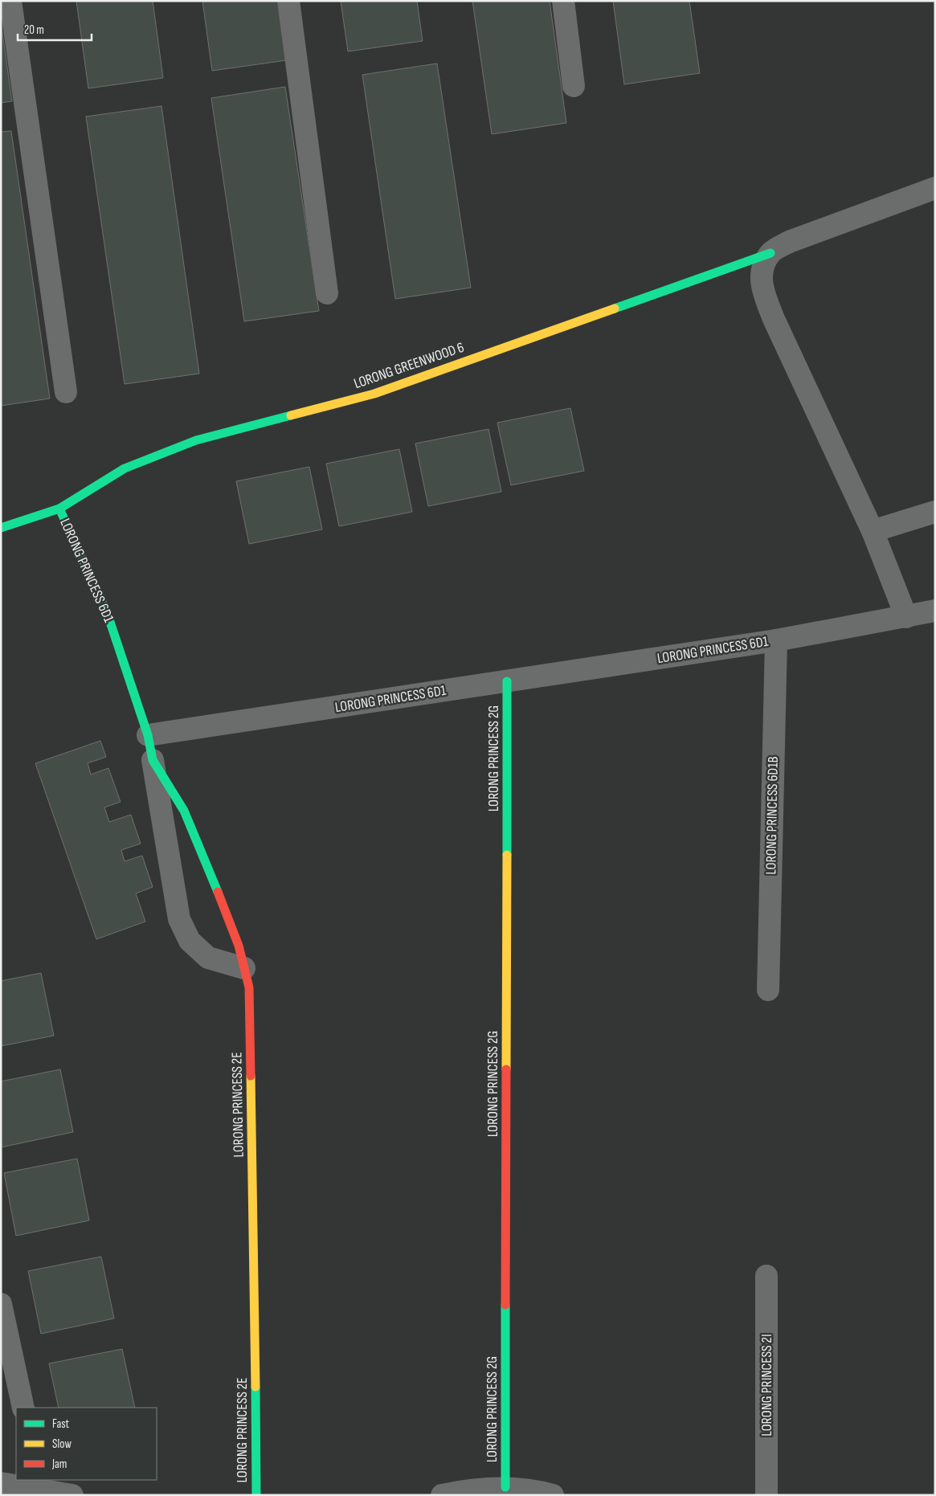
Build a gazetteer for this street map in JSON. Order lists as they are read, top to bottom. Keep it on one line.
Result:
{"streets":{"street":["LORONG GREENWOOD 6","LORONG PRINCESS 6D1","LORONG PRINCESS 2G","LORONG PRINCESS 6D1B","LORONG PRINCESS 2E","LORONG PRINCESS 2I"]},"crossings":[["LORONG GREENWOOD 6","LORONG PRINCESS 6D1"],["LORONG PRINCESS 6D1","LORONG PRINCESS 2G"],["LORONG PRINCESS 6D1","LORONG PRINCESS 6D1B"],["LORONG PRINCESS 6D1","LORONG PRINCESS 2E"]],"legend":["Fast","Slow","Jam"],"scale_bar":"20 m"}
